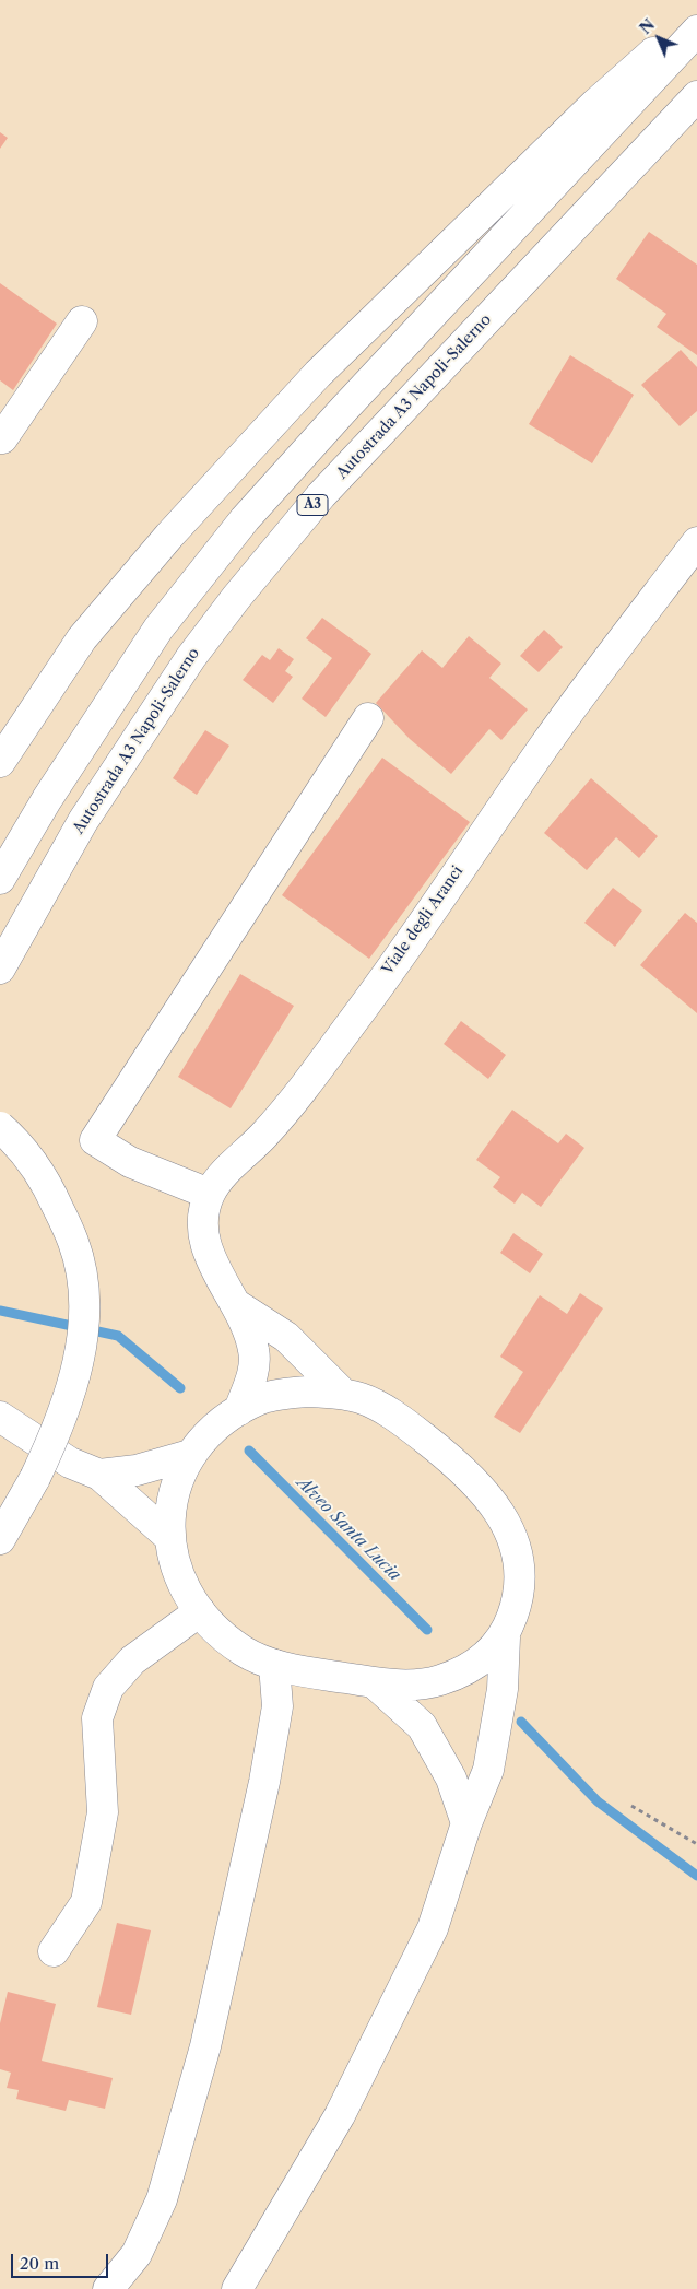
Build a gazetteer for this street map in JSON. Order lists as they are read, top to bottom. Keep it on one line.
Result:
{"streets":{"main road":["Autostrada A3 Napoli-Salerno","A3","Viale degli Aranci"]},"water":["Alveo Santa Lucia"],"scale_bar":"20 m","north":"top left"}
